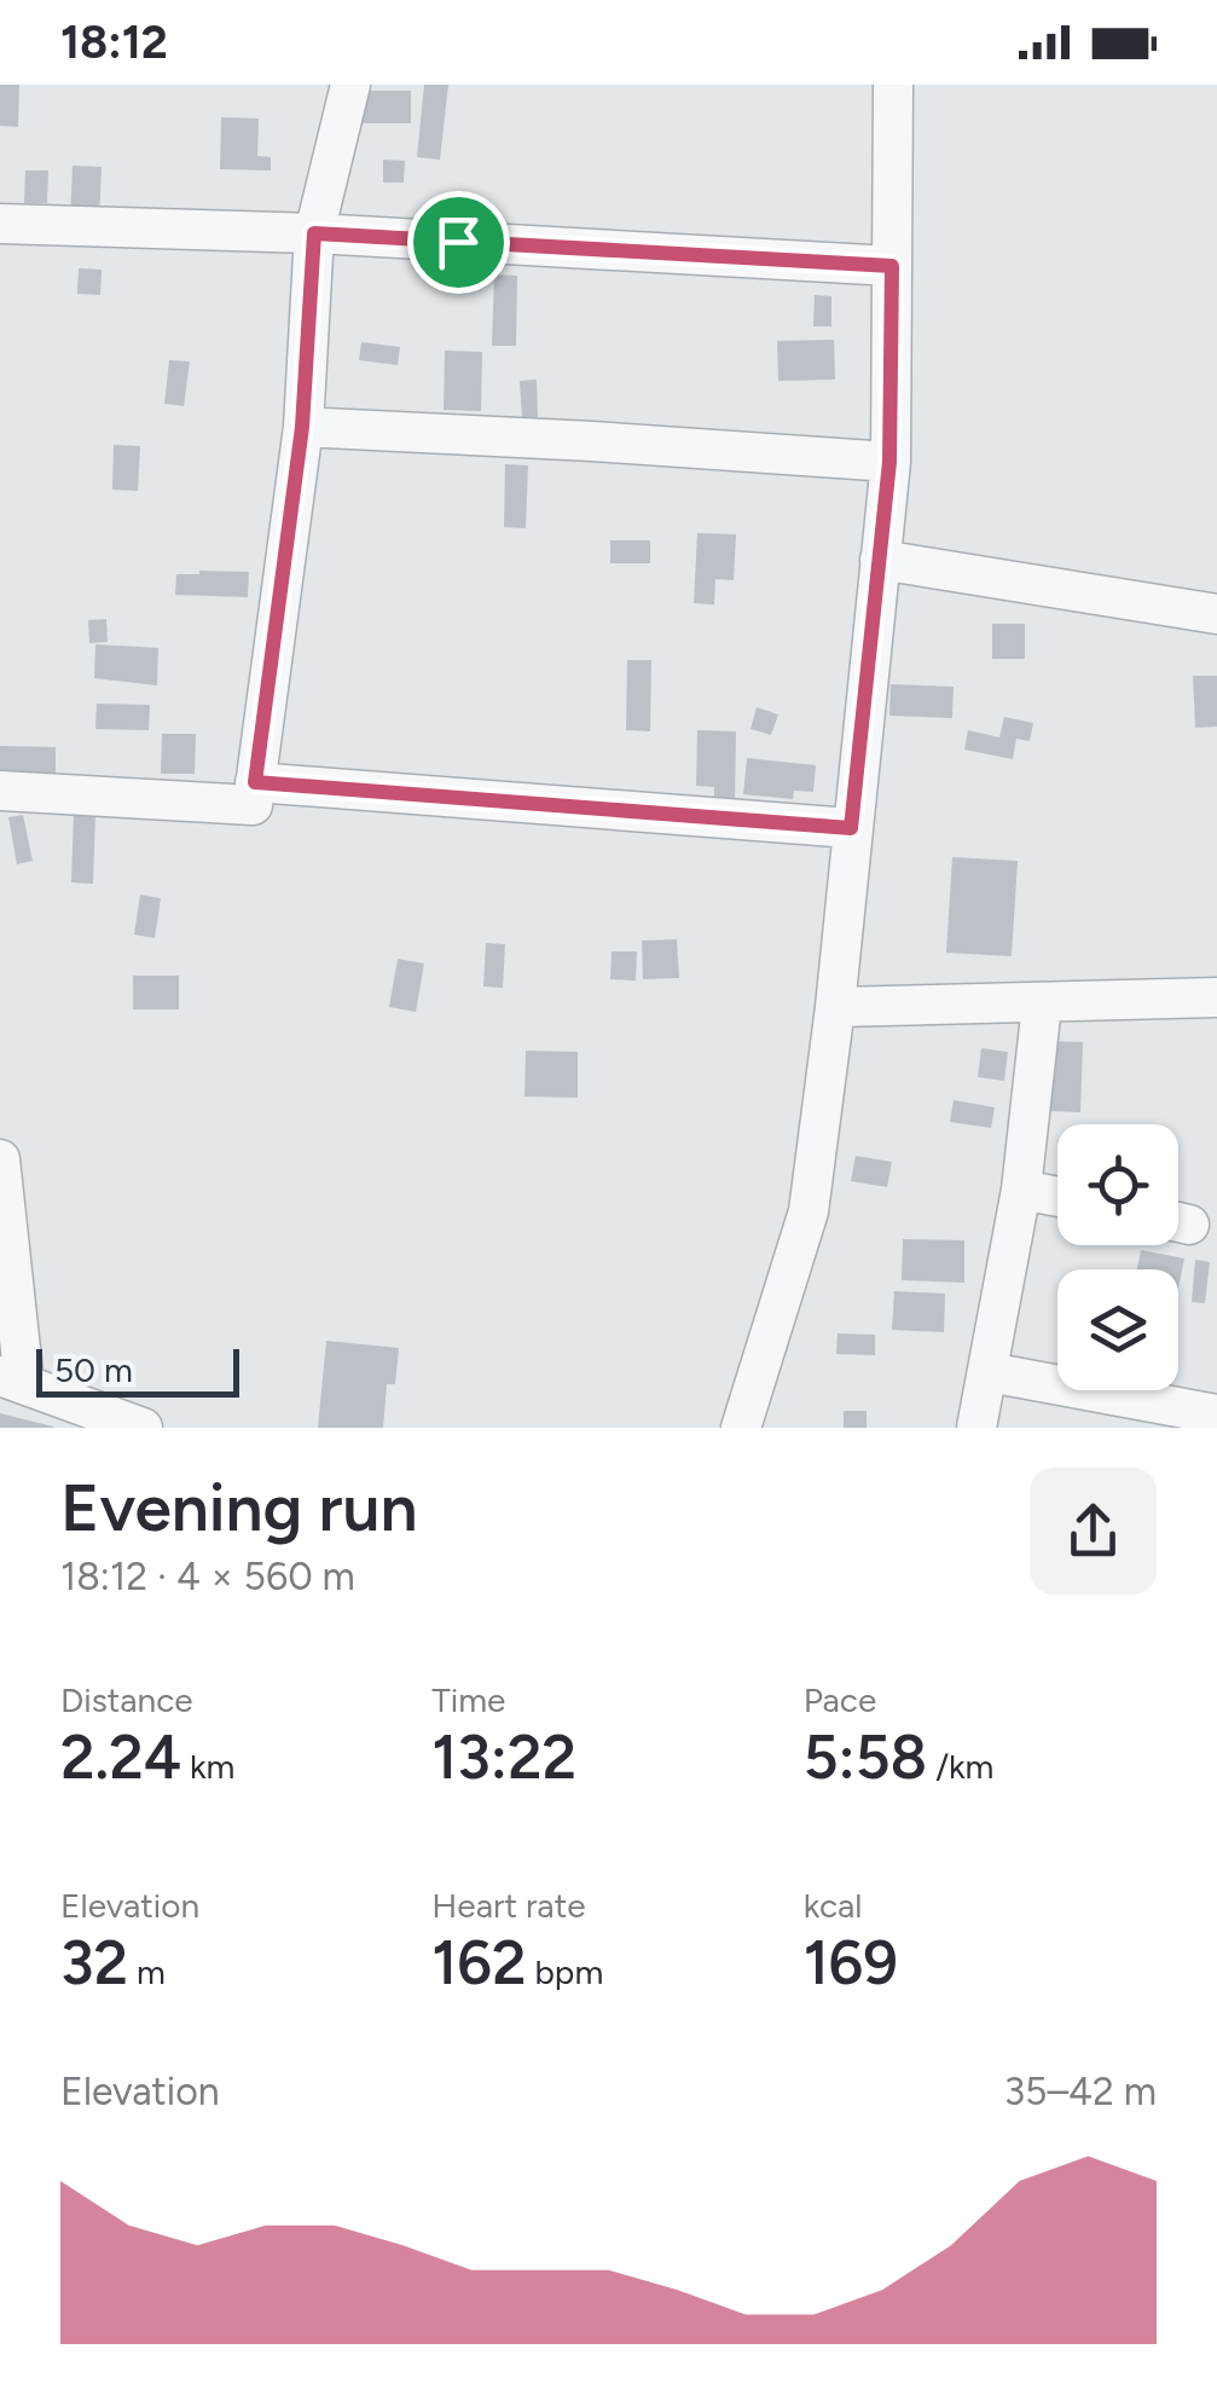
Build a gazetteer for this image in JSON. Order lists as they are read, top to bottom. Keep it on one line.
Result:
{"scale_bar":"50 m","page":{"status":"18:12","scale":"50 m","heading":["Evening run","18:12 · 4 × 560 m"],"stats":[["Distance","2.24 km"],["Time","13:22"],["Pace","5:58 /km"],["Elevation","32 m"],["Heart rate","162 bpm"],["kcal","169"]],"chart":["Elevation","35–42 m"]}}
